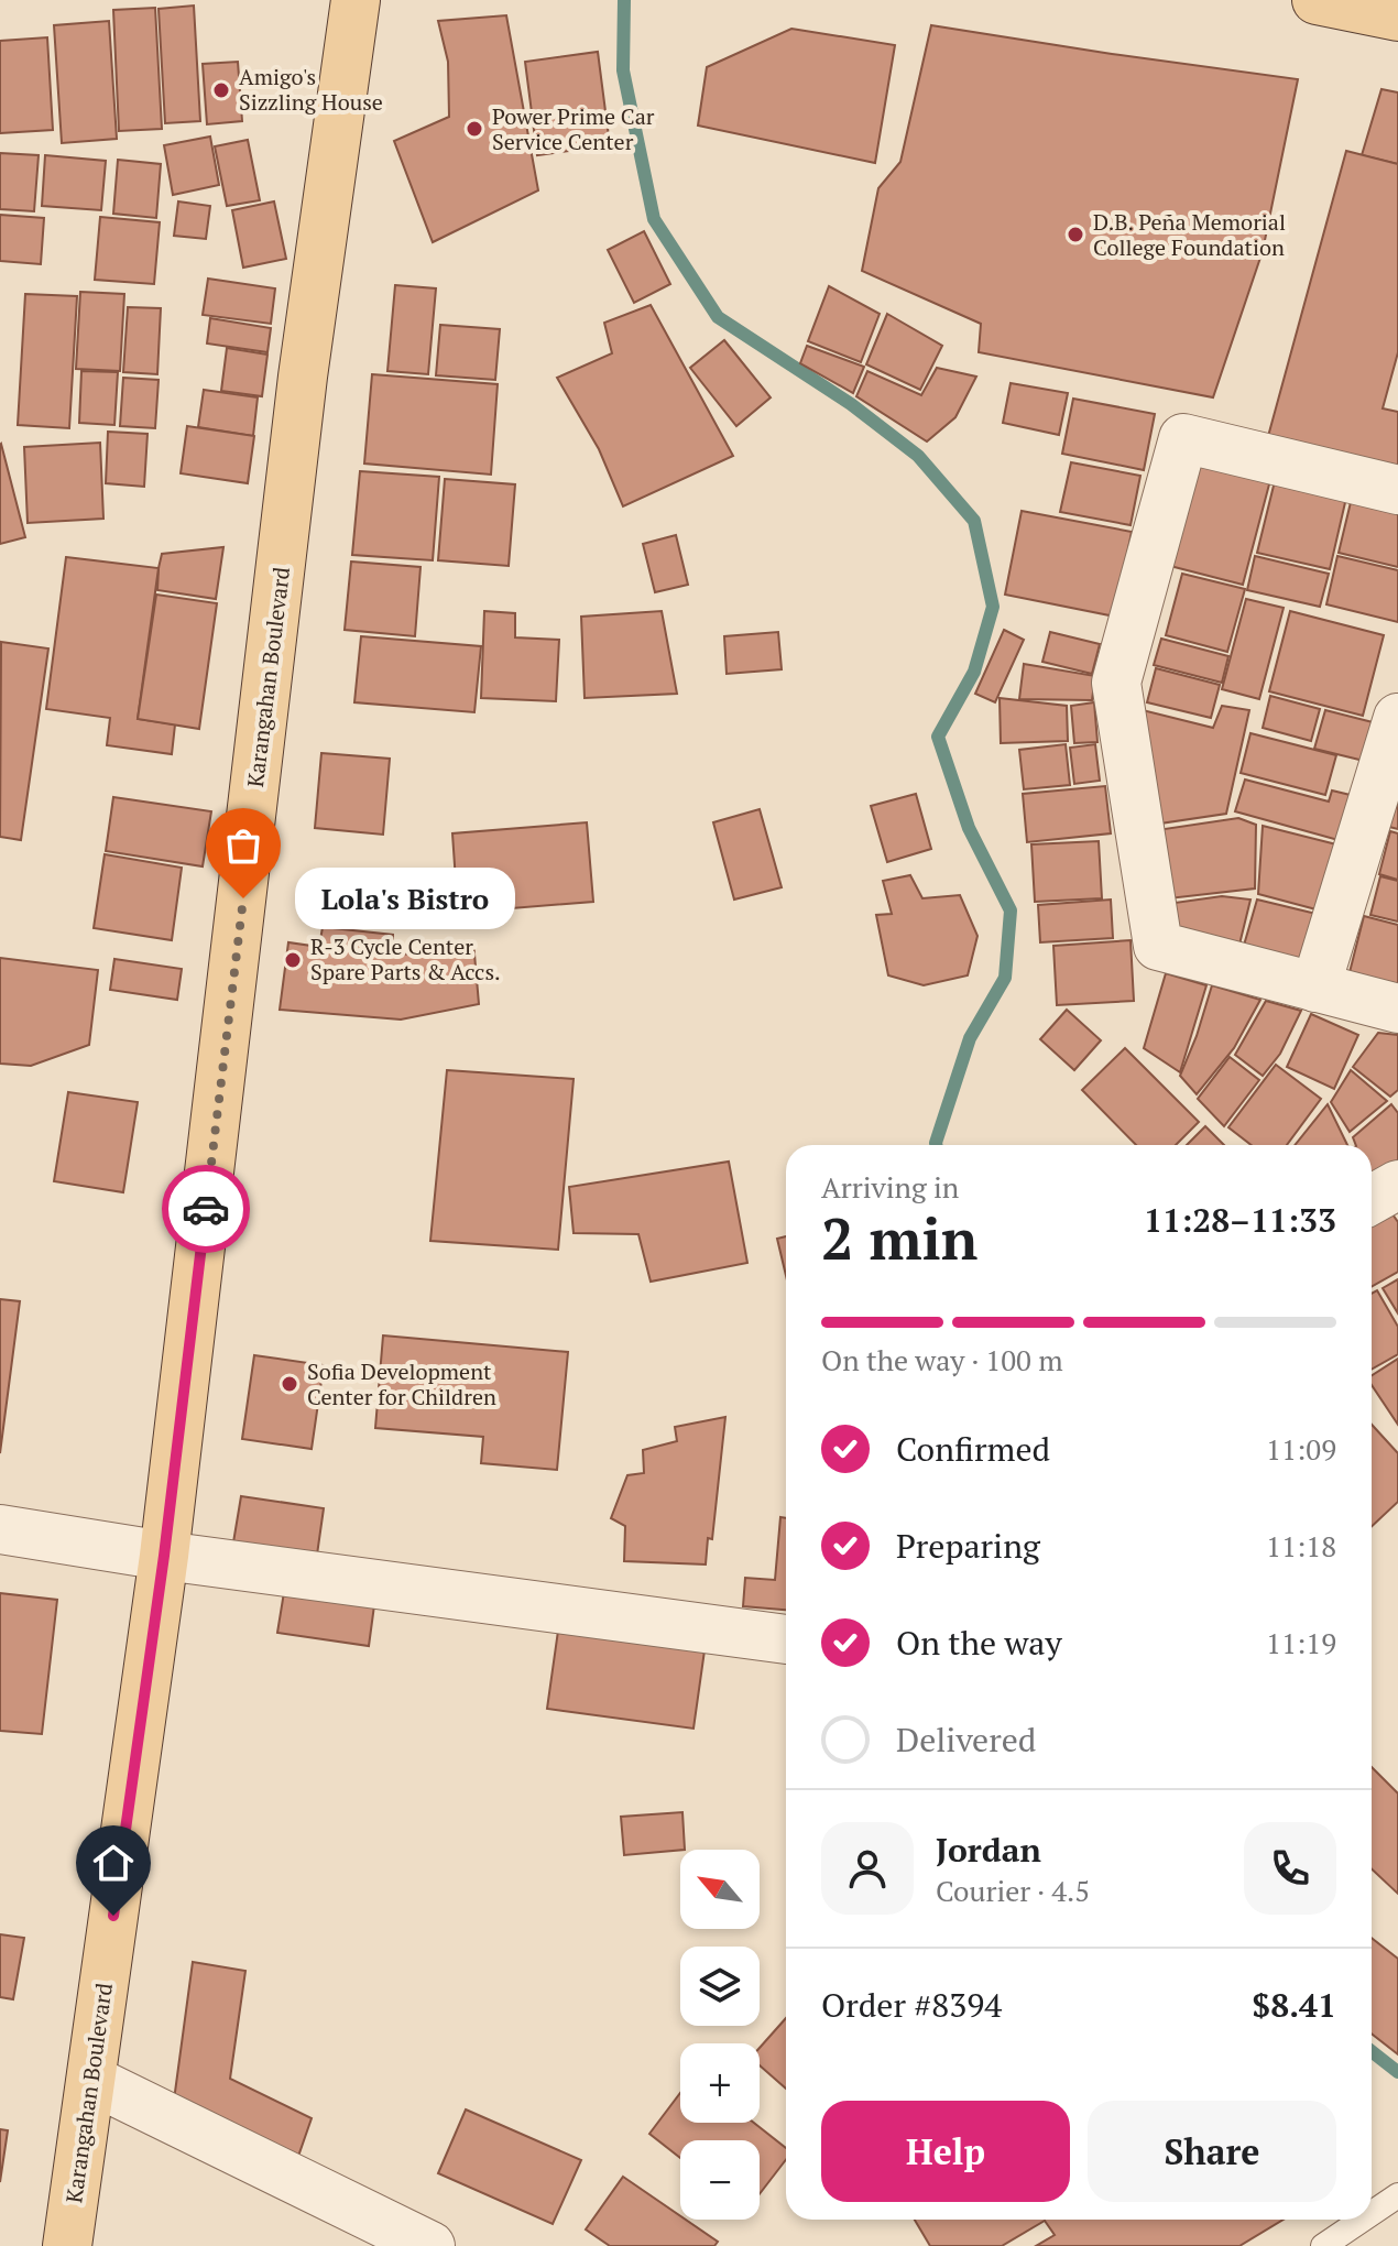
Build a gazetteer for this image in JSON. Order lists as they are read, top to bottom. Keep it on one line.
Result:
{"streets":{"main road":["Karangahan Boulevard"]},"places":["Amigo's Sizzling House","Power Prime Car Service Center","D.B. Peña Memorial College Foundation","Lola's Bistro","R-3 Cycle Center Spare Parts & Accs.","Sofia Development Center for Children"],"north":"top left","page":{"bubble":"Lola's Bistro","heading":["2 min","Arriving in","11:28–11:33"],"panel":["Jordan","Courier · 4.5","Order #8394","$8.41"],"bar":"On the way · 100 m","list":[["Confirmed","11:09"],["Preparing","11:18"],["On the way","11:19"],"Delivered"],"map_buttons":["+","−"],"buttons":["Help","Share"]}}
